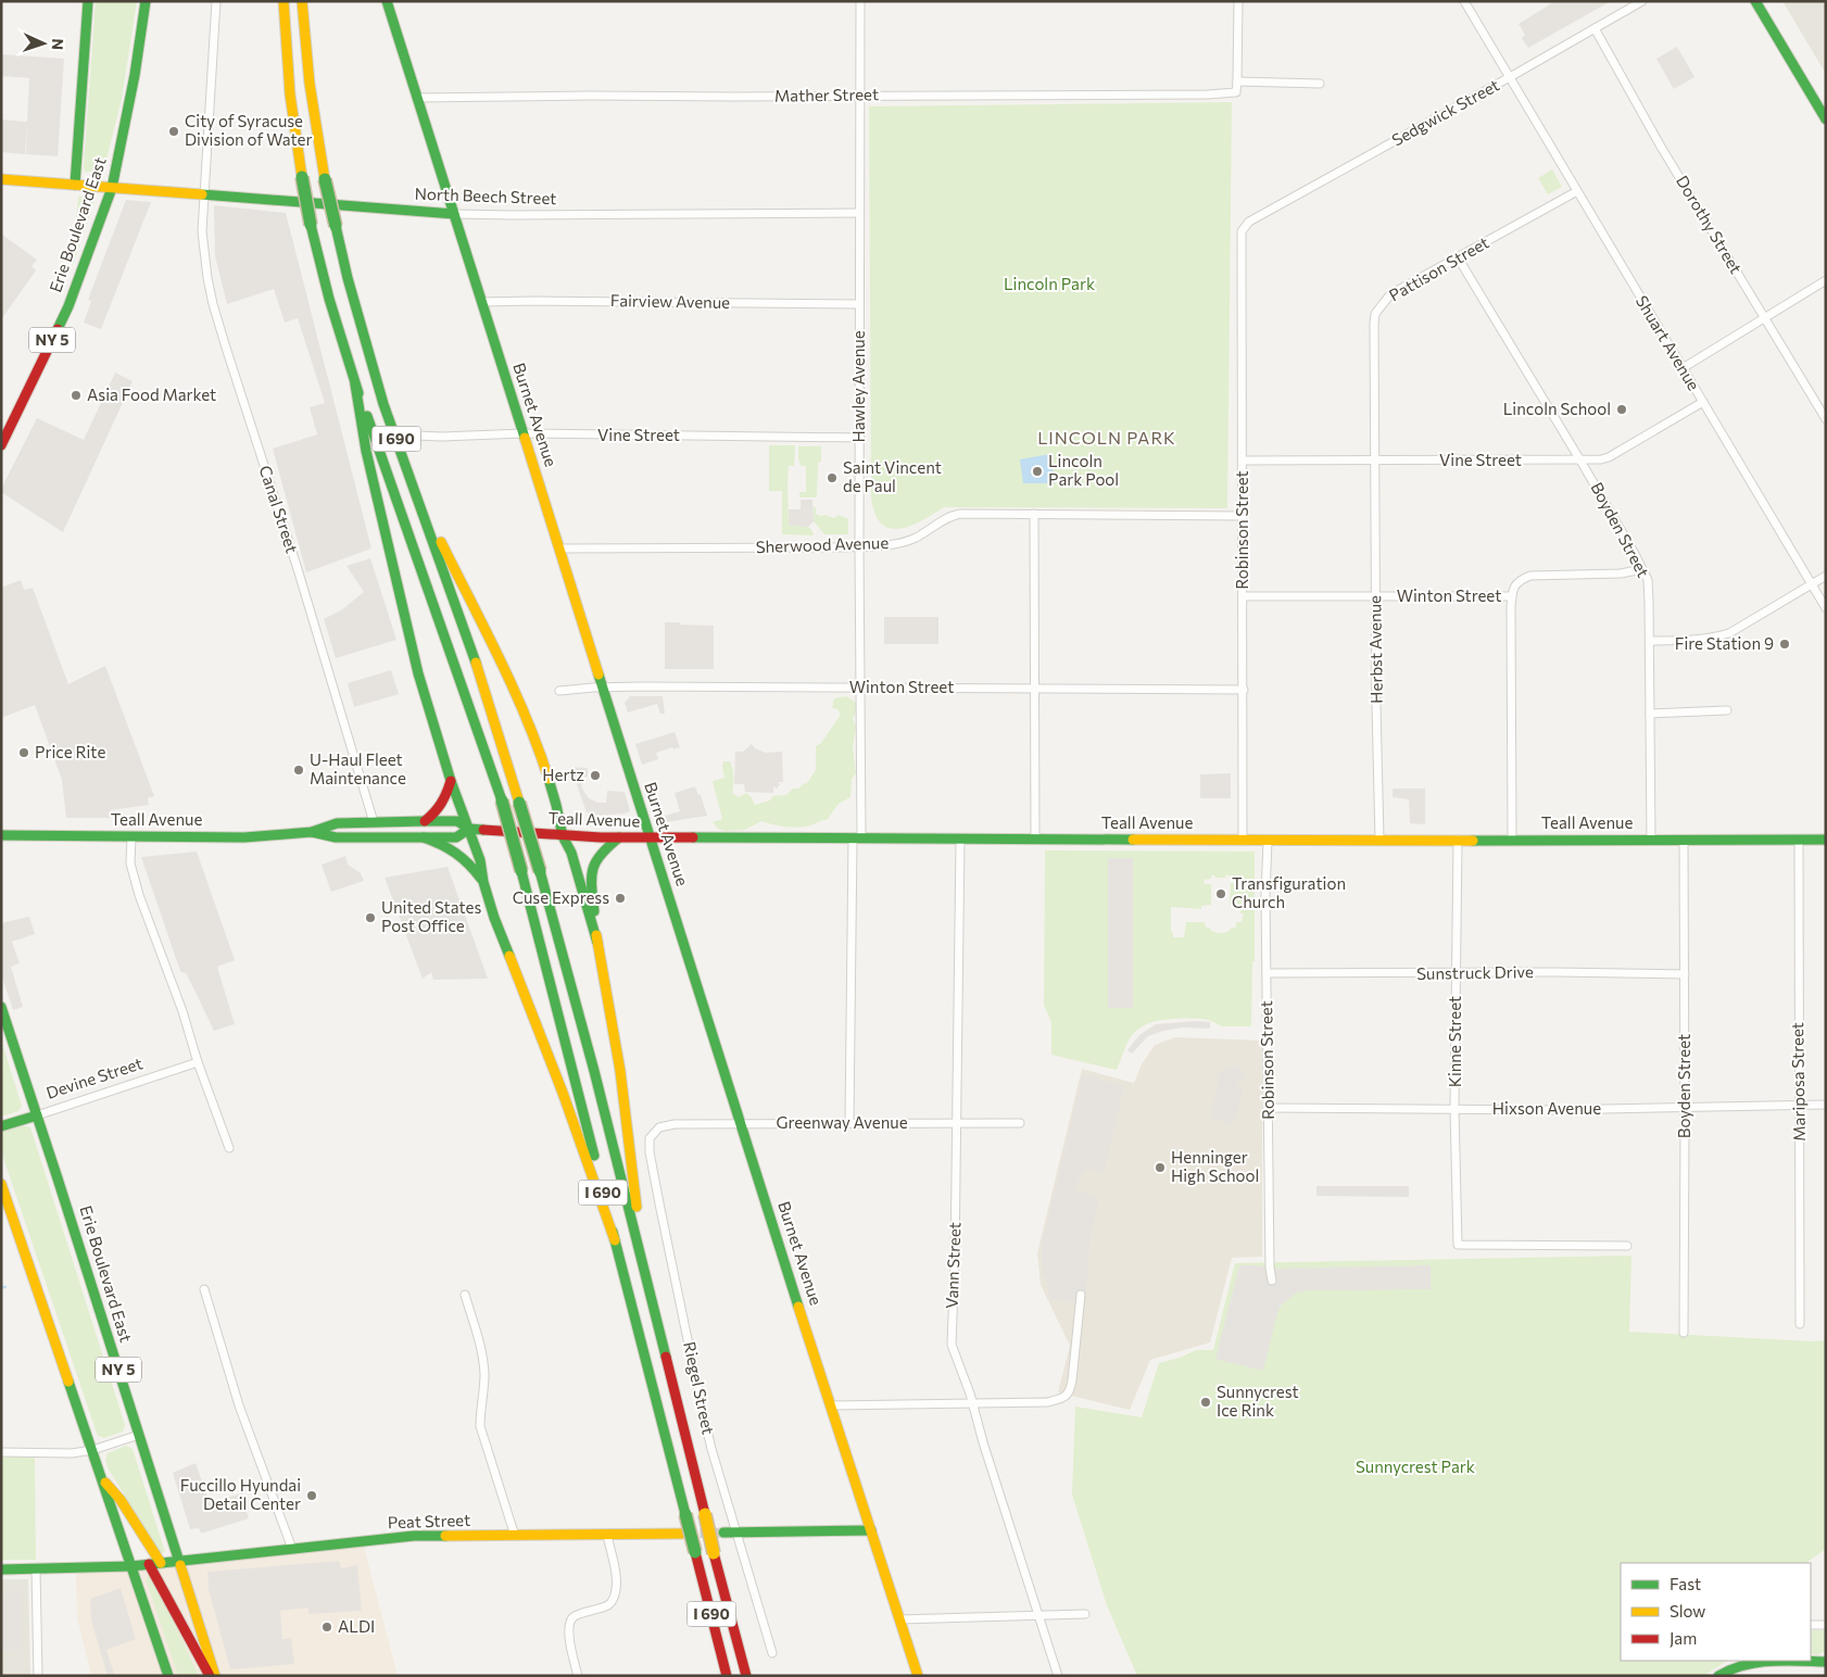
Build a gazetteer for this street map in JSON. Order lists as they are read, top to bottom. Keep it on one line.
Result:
{"streets":{"main road":["North Beech Street","Erie Boulevard East","NY 5","Burnet Avenue","I 690","Teall Avenue","Devine Street","Peat Street"],"street":["Mather Street","Sedgwick Street","Dorothy Street","Pattison Street","Fairview Avenue","Shuart Avenue","Hawley Avenue","Vine Street","Canal Street","Robinson Street","Boyden Street","Sherwood Avenue","Winton Street","Herbst Avenue","Sunstruck Drive","Kinne Street","Mariposa Street","Hixson Avenue","Greenway Avenue","Vann Street","Riegel Street"]},"crossings":[["Mather Street","Hawley Avenue"],["Mather Street","Burnet Avenue"],["Sedgwick Street","Dorothy Street"],["Sedgwick Street","Shuart Avenue"],["Sedgwick Street","Robinson Street"],["North Beech Street","Erie Boulevard East"],["North Beech Street","Hawley Avenue"],["North Beech Street","Burnet Avenue"],["North Beech Street","Canal Street"],["Erie Boulevard East","Devine Street"],["Erie Boulevard East","Peat Street"],["Pattison Street","Shuart Avenue"],["Pattison Street","Vine Street"],["Pattison Street","Boyden Street"],["Pattison Street","Herbst Avenue"],["Fairview Avenue","Hawley Avenue"],["Fairview Avenue","Burnet Avenue"],["Shuart Avenue","Vine Street"],["Hawley Avenue","Vine Street"],["Hawley Avenue","Sherwood Avenue"],["Hawley Avenue","Winton Street"],["Hawley Avenue","Teall Avenue"],["Hawley Avenue","Greenway Avenue"],["Burnet Avenue","Vine Street"],["Burnet Avenue","Sherwood Avenue"],["Burnet Avenue","Winton Street"],["Burnet Avenue","Teall Avenue"],["Burnet Avenue","Greenway Avenue"],["Vine Street","Robinson Street"],["Vine Street","Boyden Street"],["Vine Street","Herbst Avenue"],["Canal Street","Teall Avenue"],["Robinson Street","Sherwood Avenue"],["Robinson Street","Winton Street"],["Robinson Street","Teall Avenue"],["Robinson Street","Sunstruck Drive"],["Robinson Street","Hixson Avenue"],["Boyden Street","Winton Street"],["Boyden Street","Teall Avenue"],["Boyden Street","Sunstruck Drive"],["Boyden Street","Hixson Avenue"],["Winton Street","Herbst Avenue"],["Herbst Avenue","Teall Avenue"],["Teall Avenue","Kinne Street"],["Teall Avenue","Mariposa Street"],["Teall Avenue","Vann Street"],["Sunstruck Drive","Kinne Street"],["Kinne Street","Hixson Avenue"],["Mariposa Street","Hixson Avenue"],["Greenway Avenue","Vann Street"],["Greenway Avenue","Riegel Street"]],"districts":["LINCOLN PARK"],"parks":["Lincoln Park","Sunnycrest Park"],"places":["City of Syracuse Division of Water","Asia Food Market","Lincoln School","Lincoln Park Pool","Saint Vincent de Paul","Fire Station 9","Price Rite","U-Haul Fleet Maintenance","Hertz","Transfiguration Church","Cuse Express","United States Post Office","Henninger High School","Sunnycrest Ice Rink","Fuccillo Hyundai Detail Center","ALDI"],"legend":["Fast","Slow","Jam"],"north":"right"}
